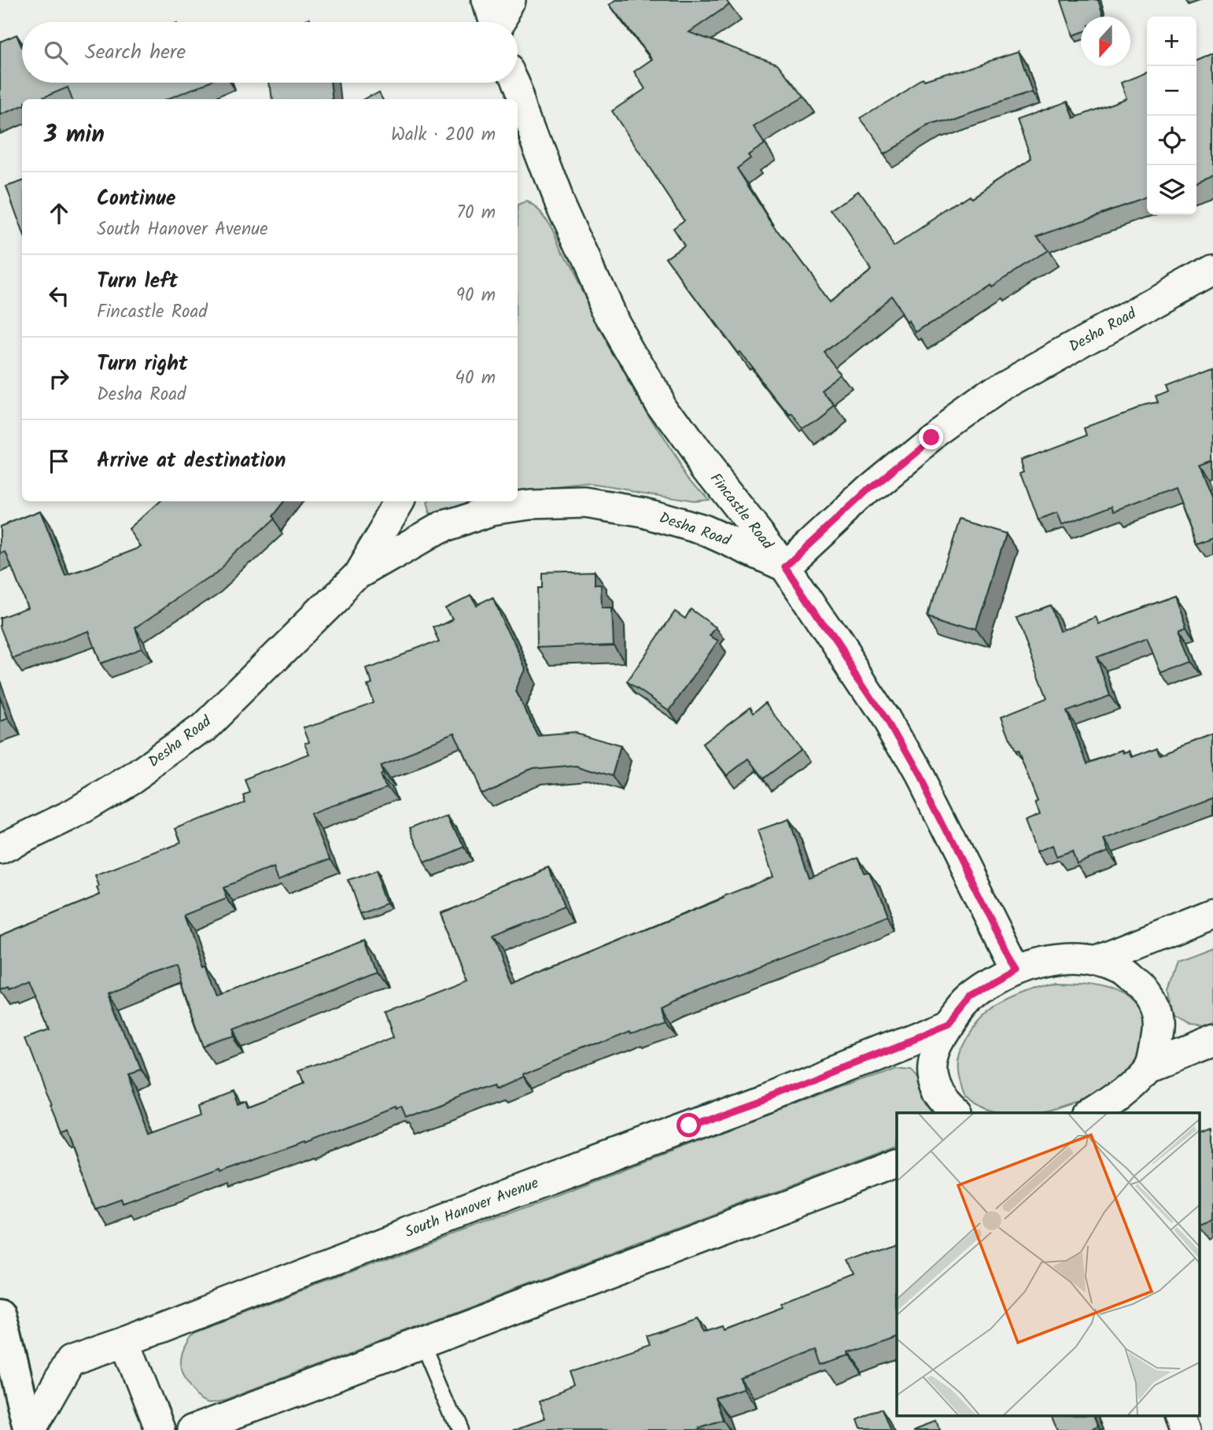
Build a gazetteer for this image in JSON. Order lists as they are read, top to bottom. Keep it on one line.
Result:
{"streets":{"street":["Desha Road","Fincastle Road","South Hanover Avenue"]},"crossings":[["Desha Road","Fincastle Road"],["Fincastle Road","South Hanover Avenue"]],"north":"bottom","page":{"map_buttons":["+","−"],"search":"Search here","heading":["3 min","Walk · 200 m"],"list":[["Continue","South Hanover Avenue","70 m"],["Turn left","Fincastle Road","90 m"],["Turn right","Desha Road","40 m"],"Arrive at destination"]}}
